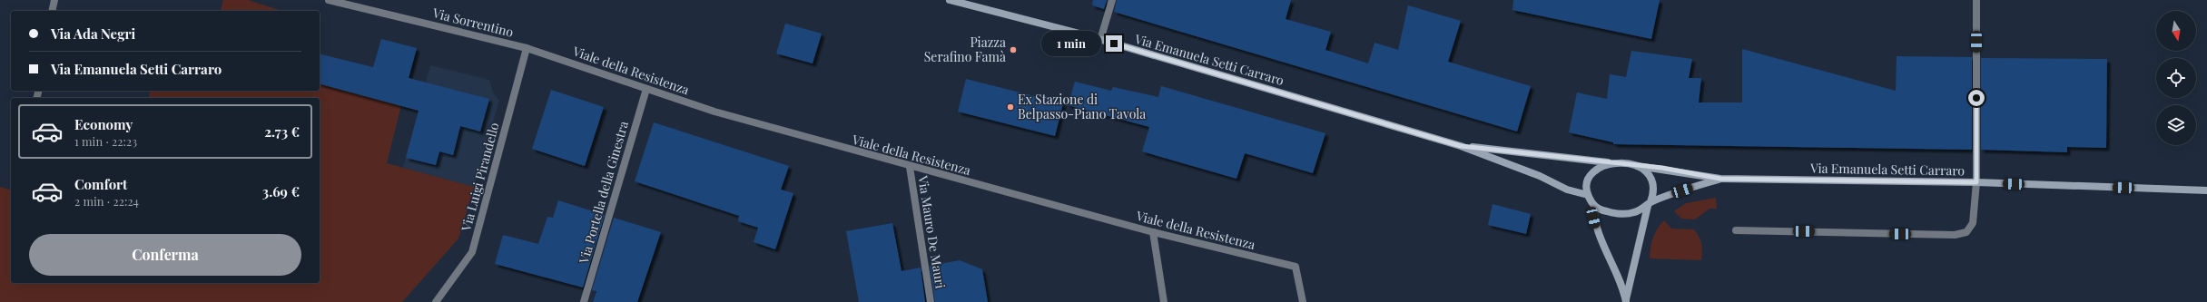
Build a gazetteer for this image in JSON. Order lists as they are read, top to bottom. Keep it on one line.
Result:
{"streets":{"street":["Via Sorrentino","Via Emanuela Setti Carraro","Viale della Resistenza","Via Luigi Pirandello","Via Portella della Ginestra","Via Mauro De Mauri"]},"crossings":[["Via Sorrentino","Viale della Resistenza"],["Via Sorrentino","Via Luigi Pirandello"],["Viale della Resistenza","Via Luigi Pirandello"],["Viale della Resistenza","Via Portella della Ginestra"],["Viale della Resistenza","Via Mauro De Mauri"]],"places":["Piazza Serafino Famà","Ex Stazione di Belpasso-Piano Tavola"],"north":"bottom","page":{"banner":["Via Ada Negri","Via Emanuela Setti Carraro"],"bubble":"1 min","list":[{"name":"Economy","note":"1 min · 22:23","value":"2.73 €"},{"name":"Comfort","note":"2 min · 22:24","value":"3.69 €"}],"buttons":"Conferma"}}
